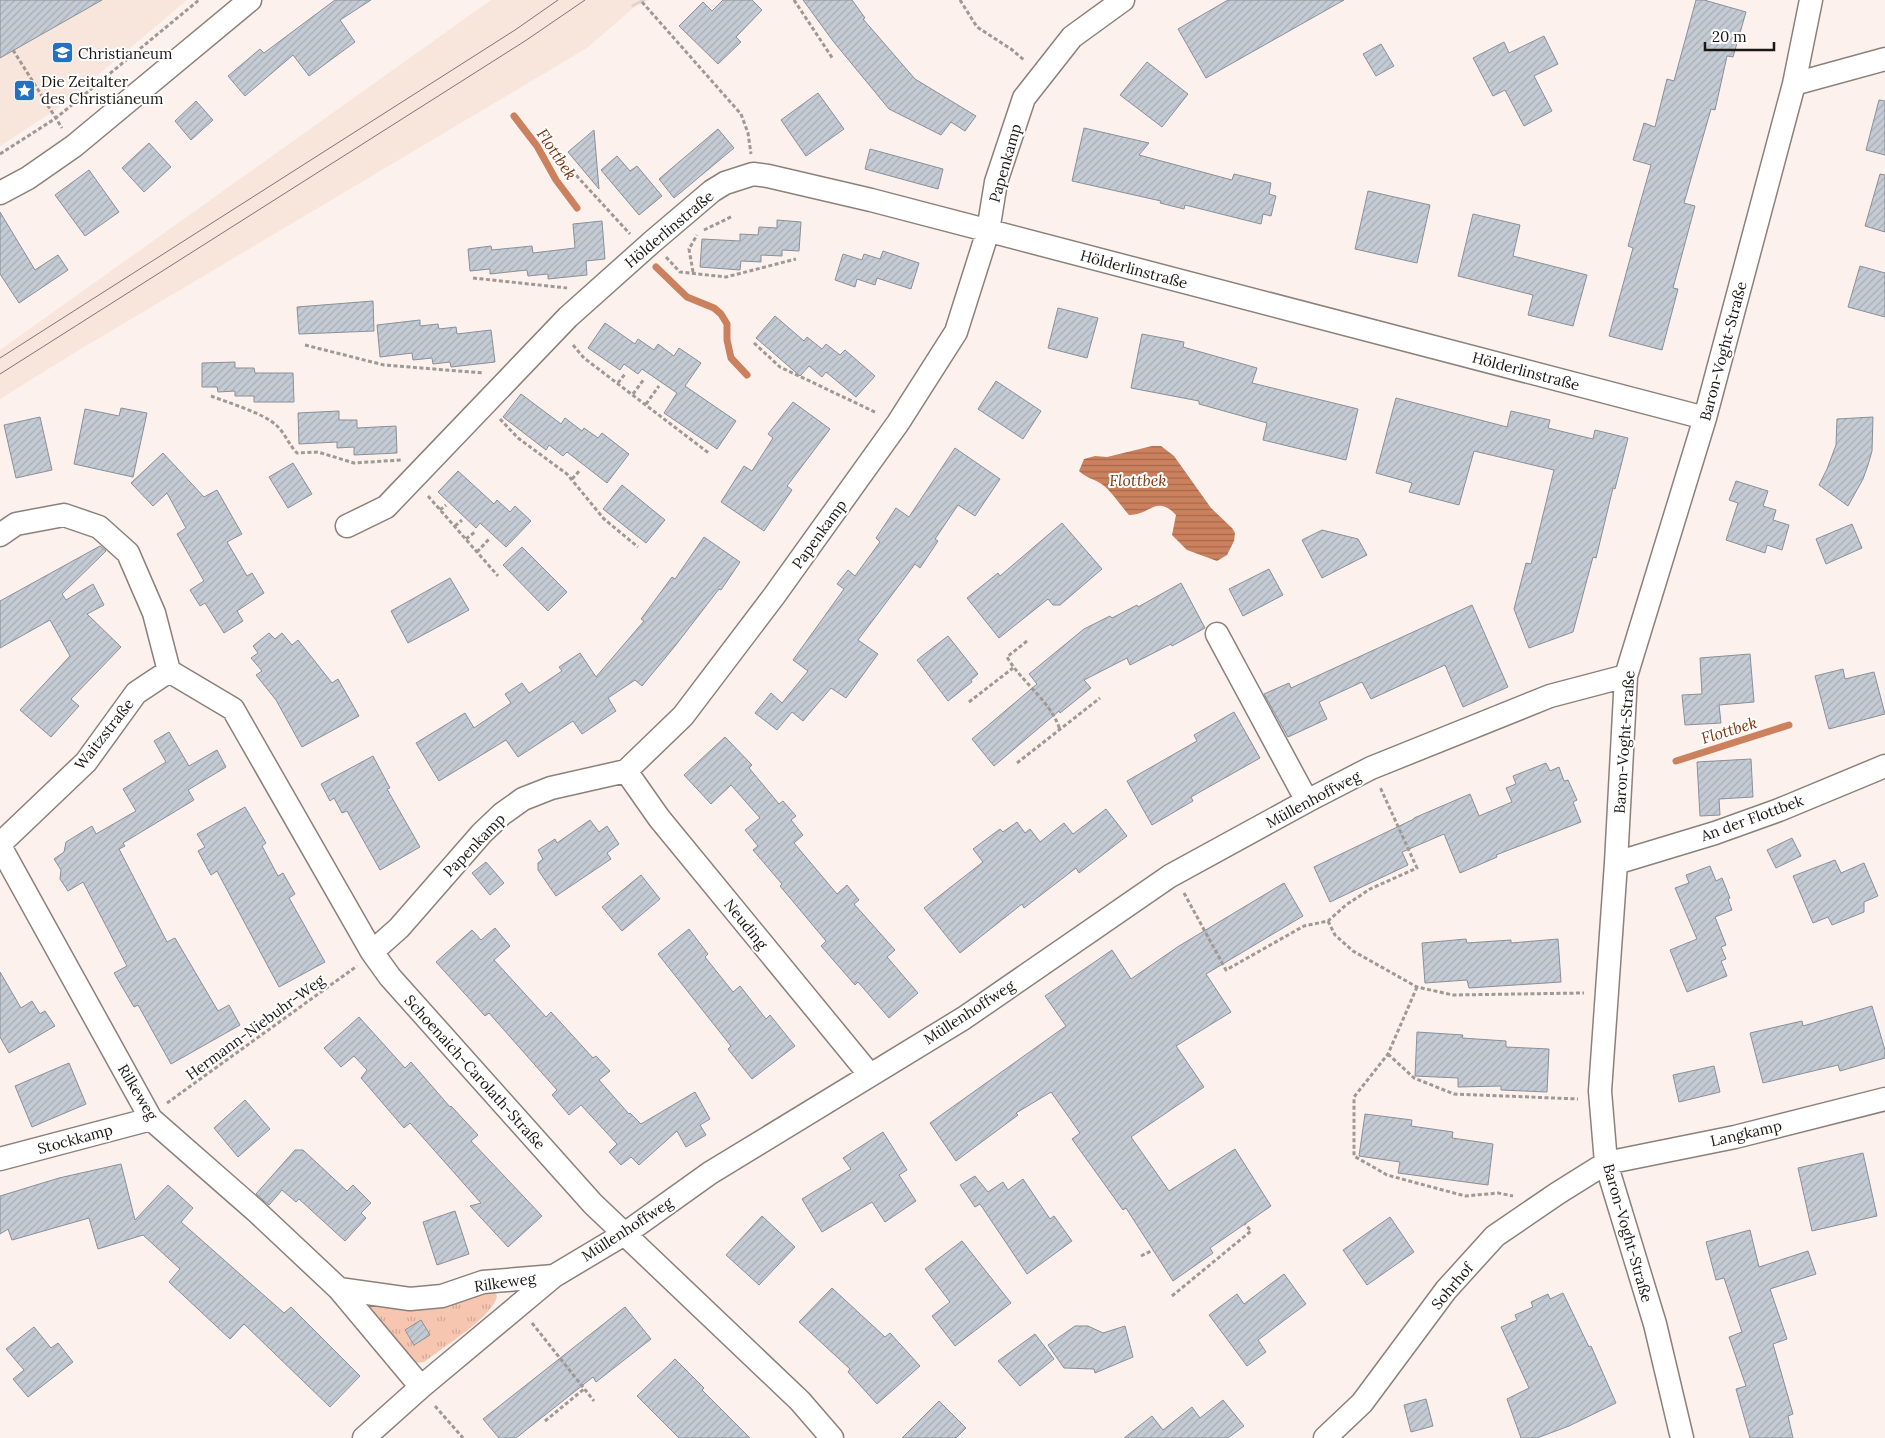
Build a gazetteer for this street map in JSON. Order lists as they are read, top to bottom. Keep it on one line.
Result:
{"streets":{"street":["Papenkamp","Hölderlinstraße","Baron-Voght-Straße","Waitzstraße","Müllenhoffweg","An der Flottbek","Neuding","Schoenaich-Carolath-Straße","Rilkeweg","Langkamp","Stockkamp","Sohrhof"],"path":["Hermann-Niebuhr-Weg"]},"crossings":[["Papenkamp","Hölderlinstraße"],["Papenkamp","Neuding"],["Papenkamp","Hermann-Niebuhr-Weg"],["Papenkamp","Schoenaich-Carolath-Straße"],["Hölderlinstraße","Baron-Voght-Straße"],["Baron-Voght-Straße","Müllenhoffweg"],["Baron-Voght-Straße","An der Flottbek"],["Baron-Voght-Straße","Langkamp"],["Baron-Voght-Straße","Sohrhof"],["Waitzstraße","Schoenaich-Carolath-Straße"],["Waitzstraße","Rilkeweg"],["Müllenhoffweg","Neuding"],["Müllenhoffweg","Schoenaich-Carolath-Straße"],["Müllenhoffweg","Rilkeweg"],["Hermann-Niebuhr-Weg","Schoenaich-Carolath-Straße"],["Hermann-Niebuhr-Weg","Rilkeweg"],["Hermann-Niebuhr-Weg","Stockkamp"],["Rilkeweg","Stockkamp"],["Langkamp","Sohrhof"]],"water":["Flottbek"],"places":{"school or university":["Christianeum"],"place":["Die Zeitalter des Christianeum"]},"scale_bar":"20 m"}
